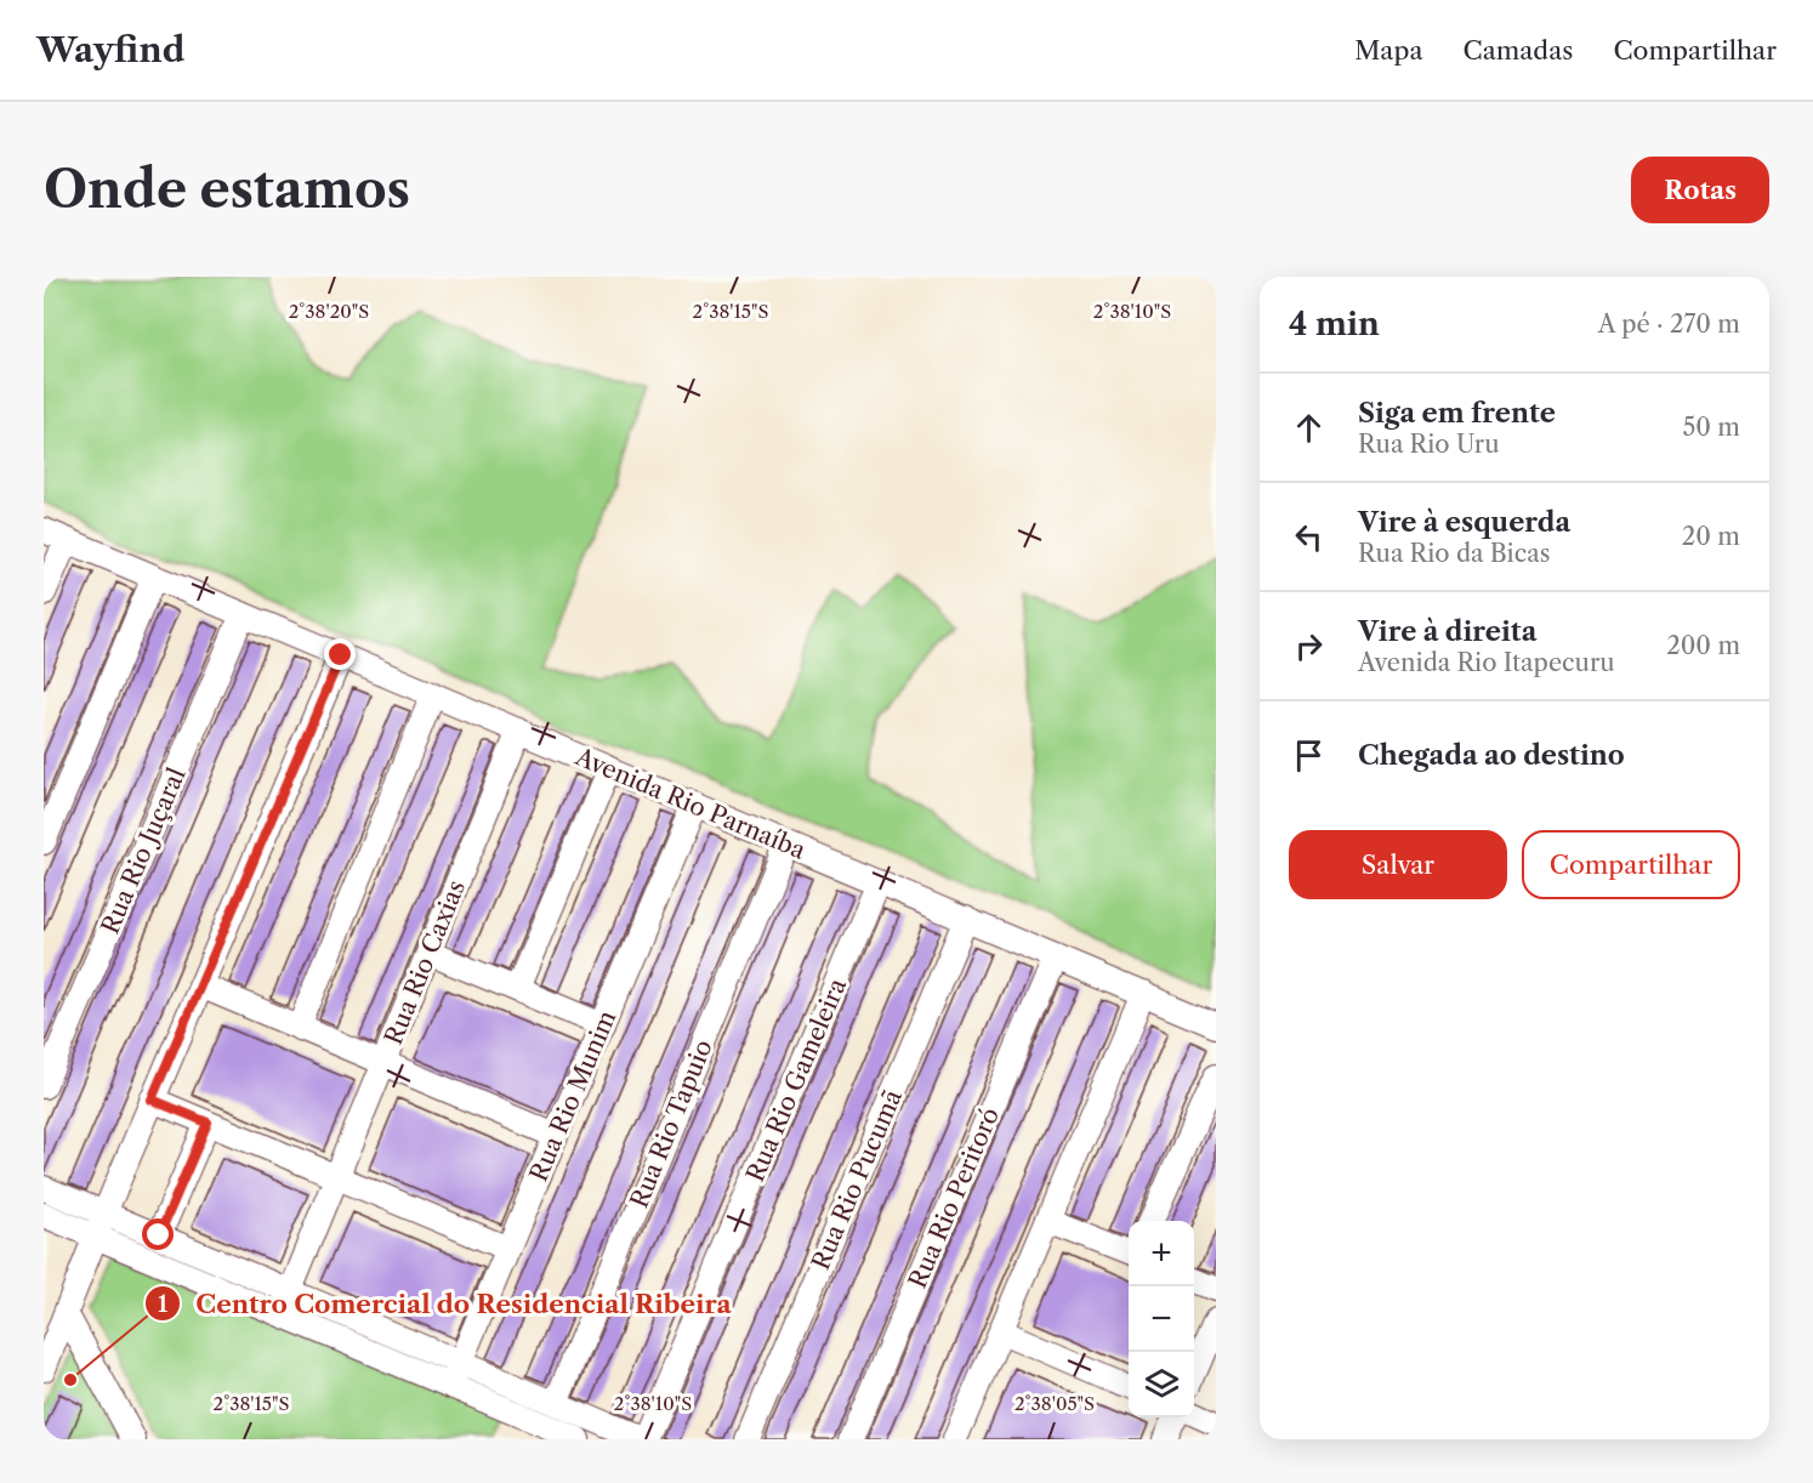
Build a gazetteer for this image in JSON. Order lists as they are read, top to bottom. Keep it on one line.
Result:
{"streets":{"street":["Avenida Rio Parnaíba","Rua Rio Juçaral","Rua Rio Caxias","Rua Rio Gameleira","Rua Rio Munim","Rua Rio Tapuio","Rua Rio Pucumã","Rua Rio Peritoró"]},"crossings":[["Avenida Rio Parnaíba","Rua Rio Juçaral"],["Avenida Rio Parnaíba","Rua Rio Caxias"],["Avenida Rio Parnaíba","Rua Rio Gameleira"],["Avenida Rio Parnaíba","Rua Rio Munim"],["Avenida Rio Parnaíba","Rua Rio Tapuio"],["Avenida Rio Parnaíba","Rua Rio Pucumã"],["Avenida Rio Parnaíba","Rua Rio Peritoró"]],"places":["Centro Comercial do Residencial Ribeira"],"page":{"header":"Wayfind","nav":["Mapa","Camadas","Compartilhar"],"buttons":["Rotas",["Salvar","Compartilhar"]],"title":"Onde estamos","heading":["4 min","A pé · 270 m"],"list":[["Siga em frente","Rua Rio Uru","50 m"],["Vire à esquerda","Rua Rio da Bicas","20 m"],["Vire à direita","Avenida Rio Itapecuru","200 m"],"Chegada ao destino"],"map_buttons":["+","−"]},"coordinates":["2°38'20\"S","2°38'15\"S","2°38'10\"S","2°38'05\"S"]}
